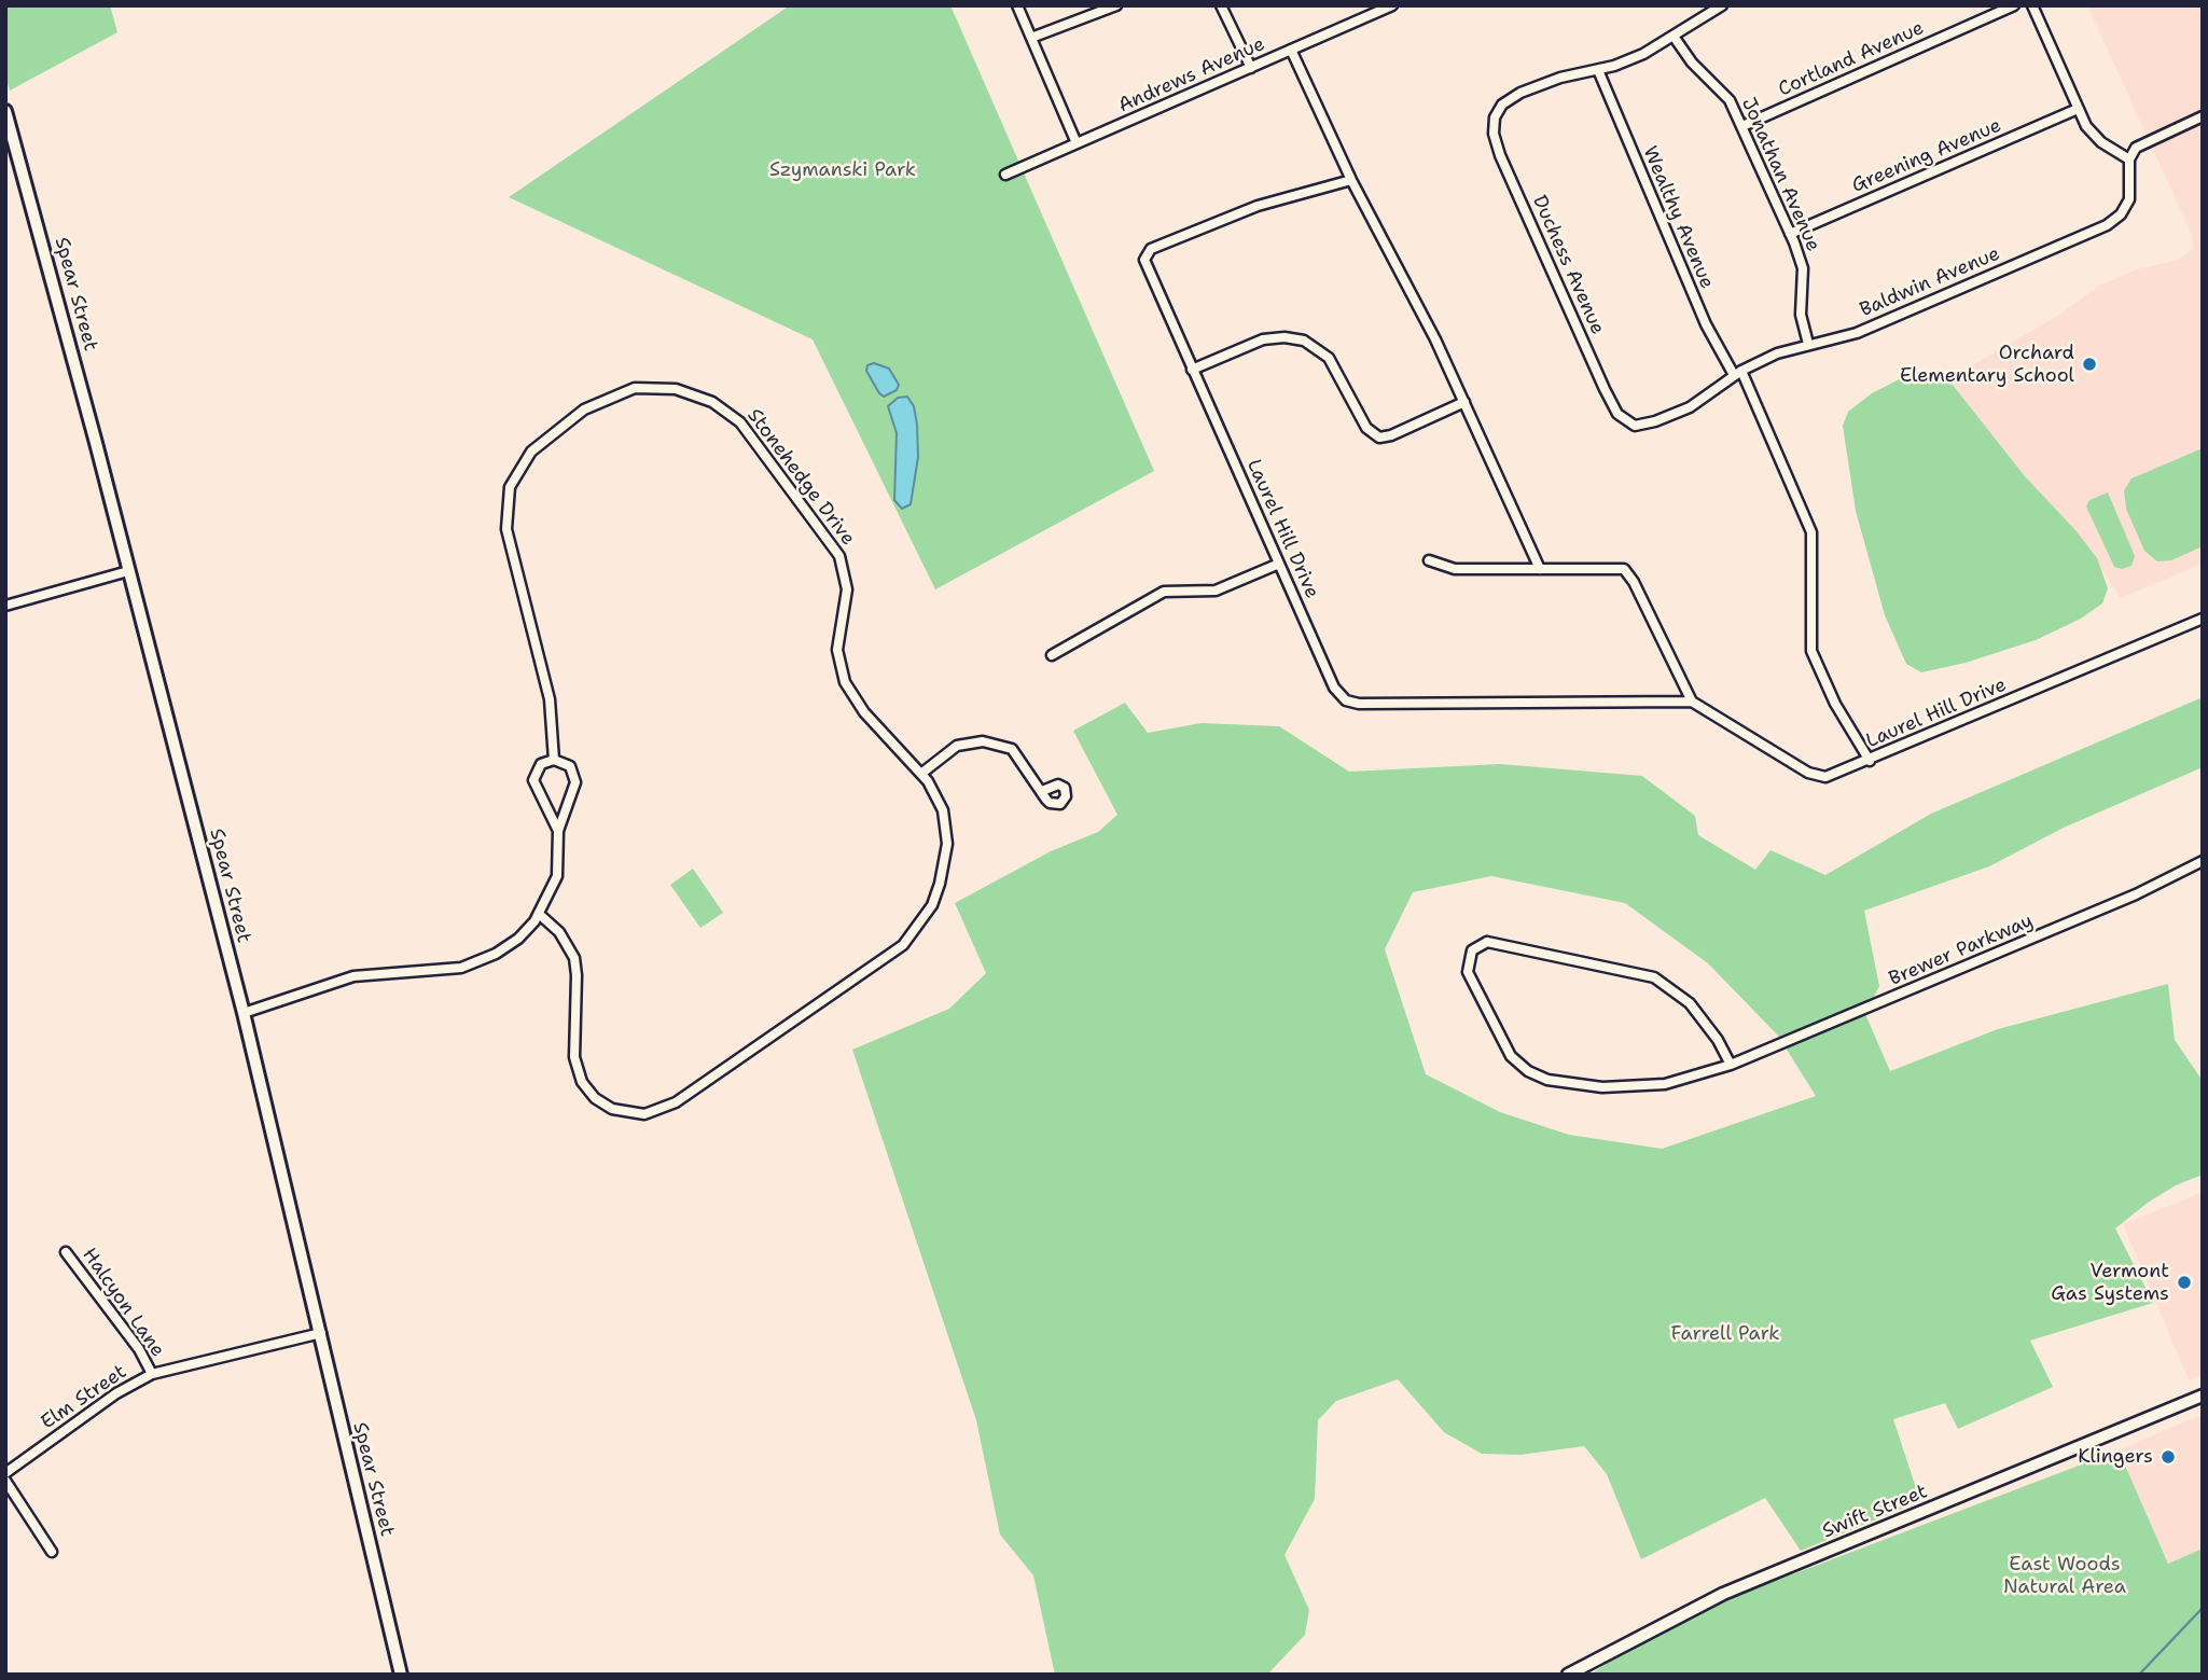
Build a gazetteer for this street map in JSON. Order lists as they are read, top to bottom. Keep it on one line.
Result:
{"streets":{"main road":["Spear Street"],"street":["Cortland Avenue","Andrews Avenue","Greening Avenue","Jonathan Avenue","Wealthy Avenue","Duchess Avenue","Baldwin Avenue","Stonehedge Drive","Laurel Hill Drive","Brewer Parkway","Halcyon Lane","Elm Street","Swift Street"]},"crossings":[["Cortland Avenue","Jonathan Avenue"],["Greening Avenue","Jonathan Avenue"],["Jonathan Avenue","Baldwin Avenue"],["Wealthy Avenue","Duchess Avenue"],["Wealthy Avenue","Baldwin Avenue"],["Wealthy Avenue","Laurel Hill Drive"],["Duchess Avenue","Baldwin Avenue"],["Spear Street","Elm Street"],["Halcyon Lane","Elm Street"]],"parks":["Szymanski Park","Farrell Park","East Woods Natural Area"],"places":["Orchard Elementary School","Vermont Gas Systems","Klingers"]}
